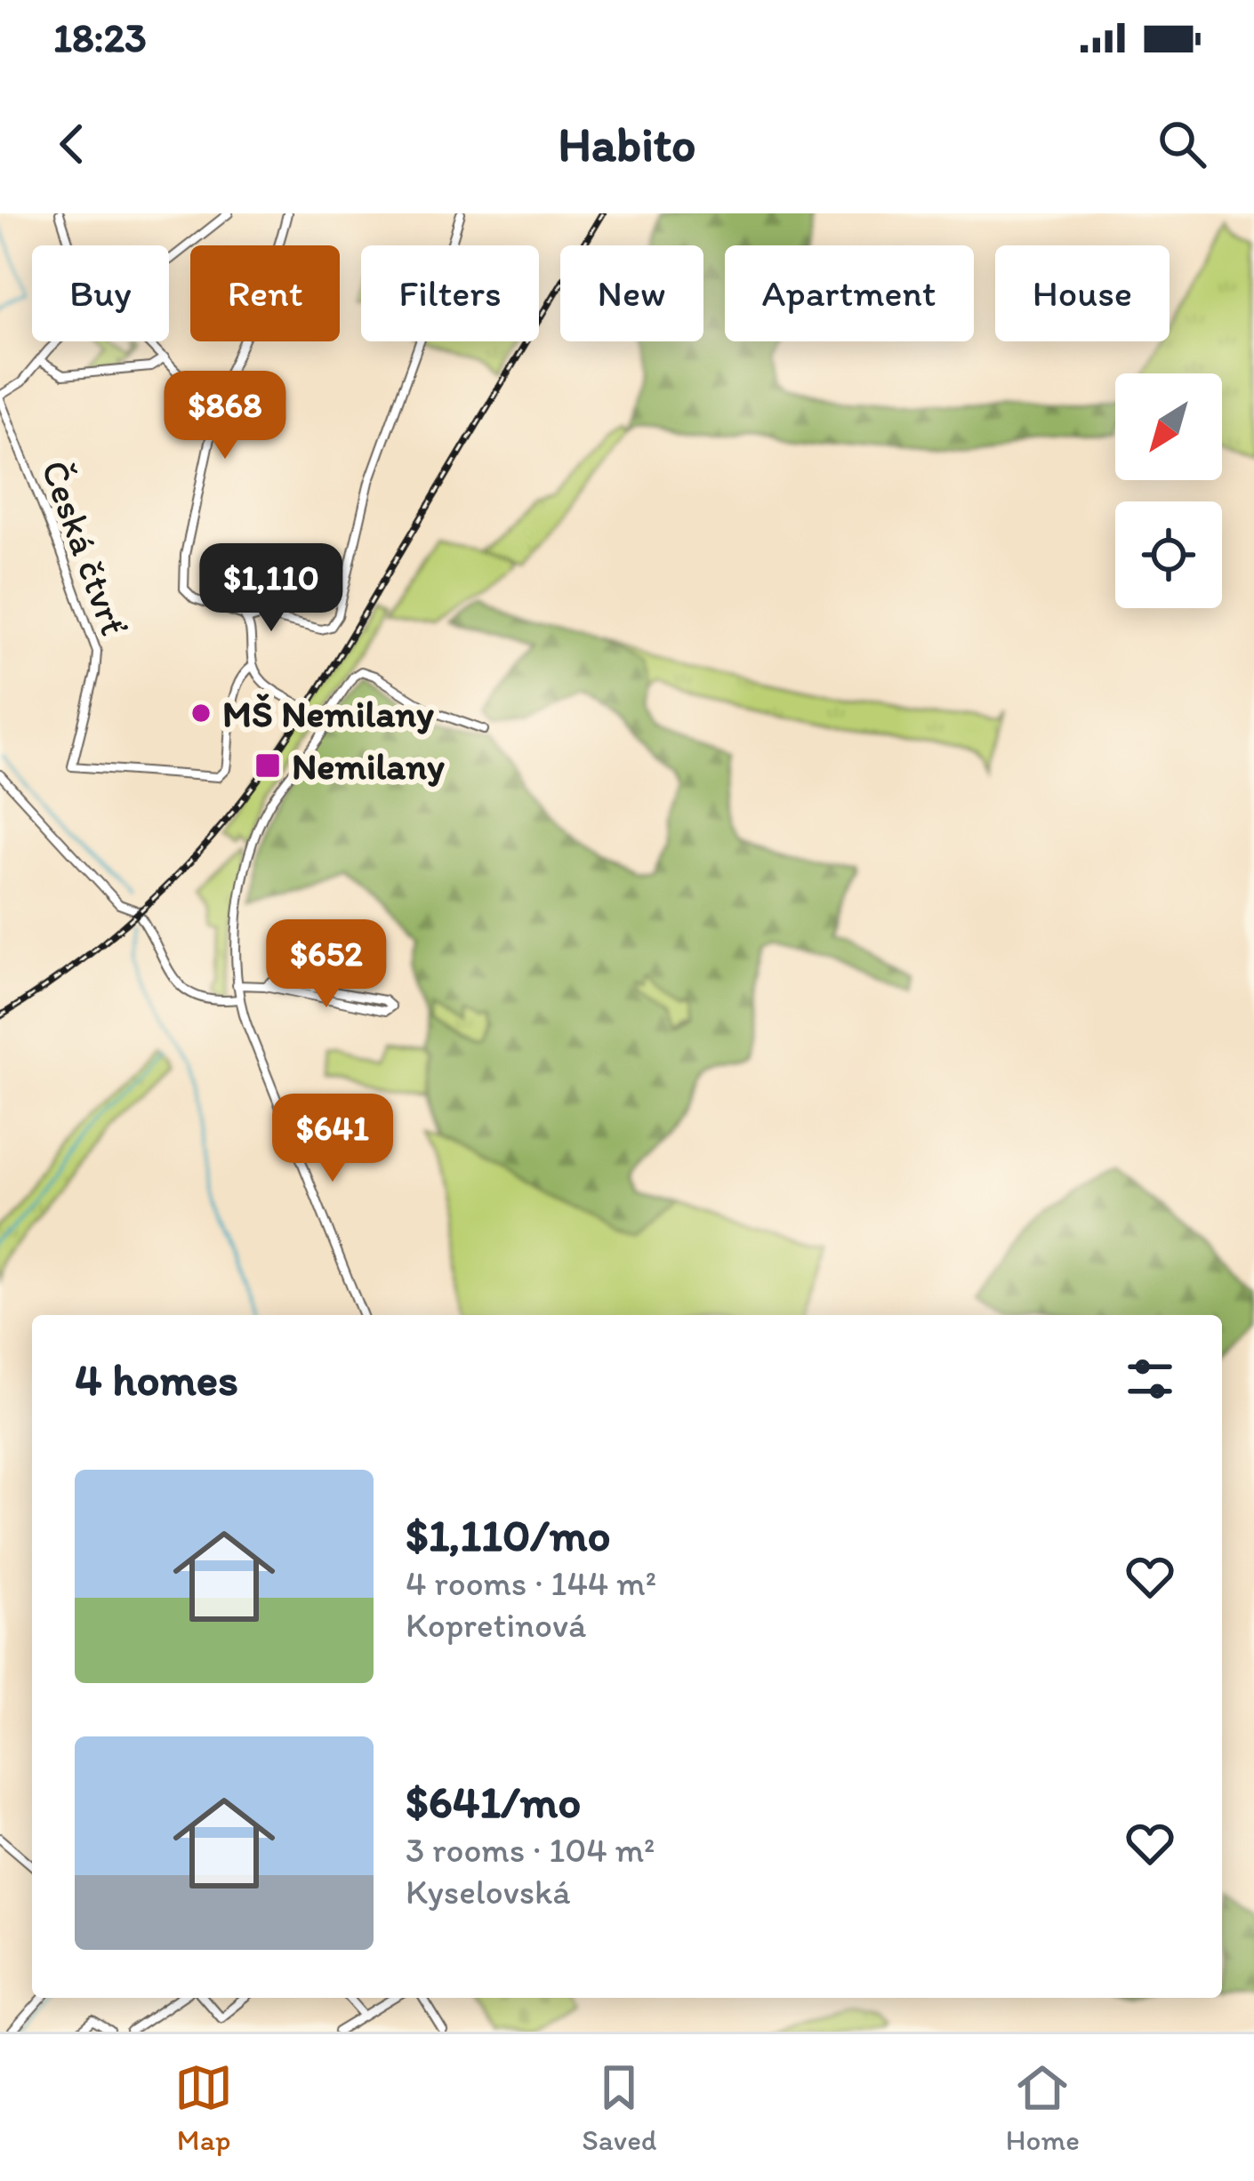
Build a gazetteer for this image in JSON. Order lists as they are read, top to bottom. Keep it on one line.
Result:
{"streets":{"street":["Česká čtvrť"]},"places":{"other":["MŠ Nemilany"],"transit":["Nemilany"]},"north":"bottom left","page":{"status":"18:23","header":"Habito","chip":["Buy","Rent","Filters","New","Apartment","House"],"price":["$868","$1,110","$652","$641"],"heading":"4 homes","list":[{"name":"$1,110/mo","note":"4 rooms · 144 m² · Kopretinová"},{"name":"$641/mo","note":"3 rooms · 104 m² · Kyselovská"}],"tabs":["Map","Saved","Home"]}}
